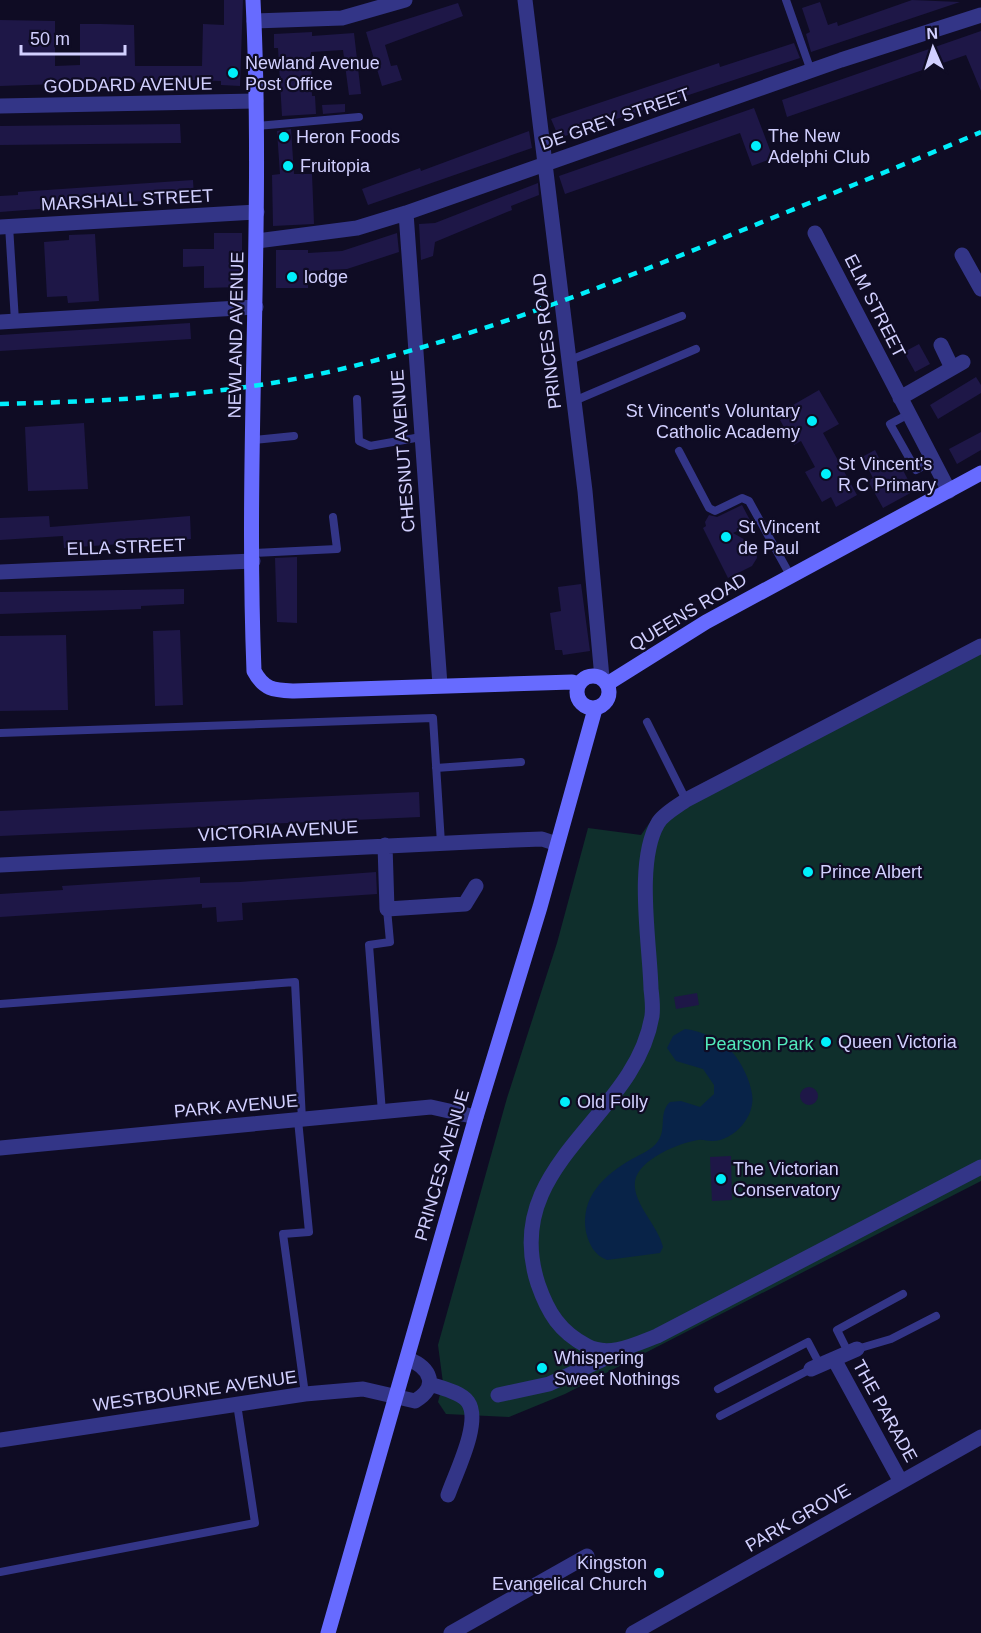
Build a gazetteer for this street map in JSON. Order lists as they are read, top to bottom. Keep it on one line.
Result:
{"streets":{"street":["GODDARD AVENUE","DE GREY STREET","MARSHALL STREET","ELM STREET","NEWLAND AVENUE","PRINCES ROAD","CHESNUT AVENUE","ELLA STREET","QUEENS ROAD","VICTORIA AVENUE","PARK AVENUE","PRINCES AVENUE","WESTBOURNE AVENUE","THE PARADE","PARK GROVE"]},"crossings":[["GODDARD AVENUE","NEWLAND AVENUE"],["DE GREY STREET","NEWLAND AVENUE"],["DE GREY STREET","PRINCES ROAD"],["DE GREY STREET","CHESNUT AVENUE"],["MARSHALL STREET","NEWLAND AVENUE"],["ELM STREET","QUEENS ROAD"],["NEWLAND AVENUE","CHESNUT AVENUE"],["NEWLAND AVENUE","ELLA STREET"],["PRINCES ROAD","QUEENS ROAD"],["PRINCES ROAD","PRINCES AVENUE"],["QUEENS ROAD","PRINCES AVENUE"],["VICTORIA AVENUE","PRINCES AVENUE"],["PARK AVENUE","PRINCES AVENUE"],["PRINCES AVENUE","WESTBOURNE AVENUE"],["THE PARADE","PARK GROVE"]],"parks":["Pearson Park"],"places":["Newland Avenue Post Office","Heron Foods","The New Adelphi Club","Fruitopia","lodge","St Vincent's Voluntary Catholic Academy","St Vincent's R C Primary","St Vincent de Paul","Prince Albert","Queen Victoria","Old Folly","The Victorian Conservatory","Whispering Sweet Nothings","Kingston Evangelical Church"],"scale_bar":"50 m","north":"top"}
